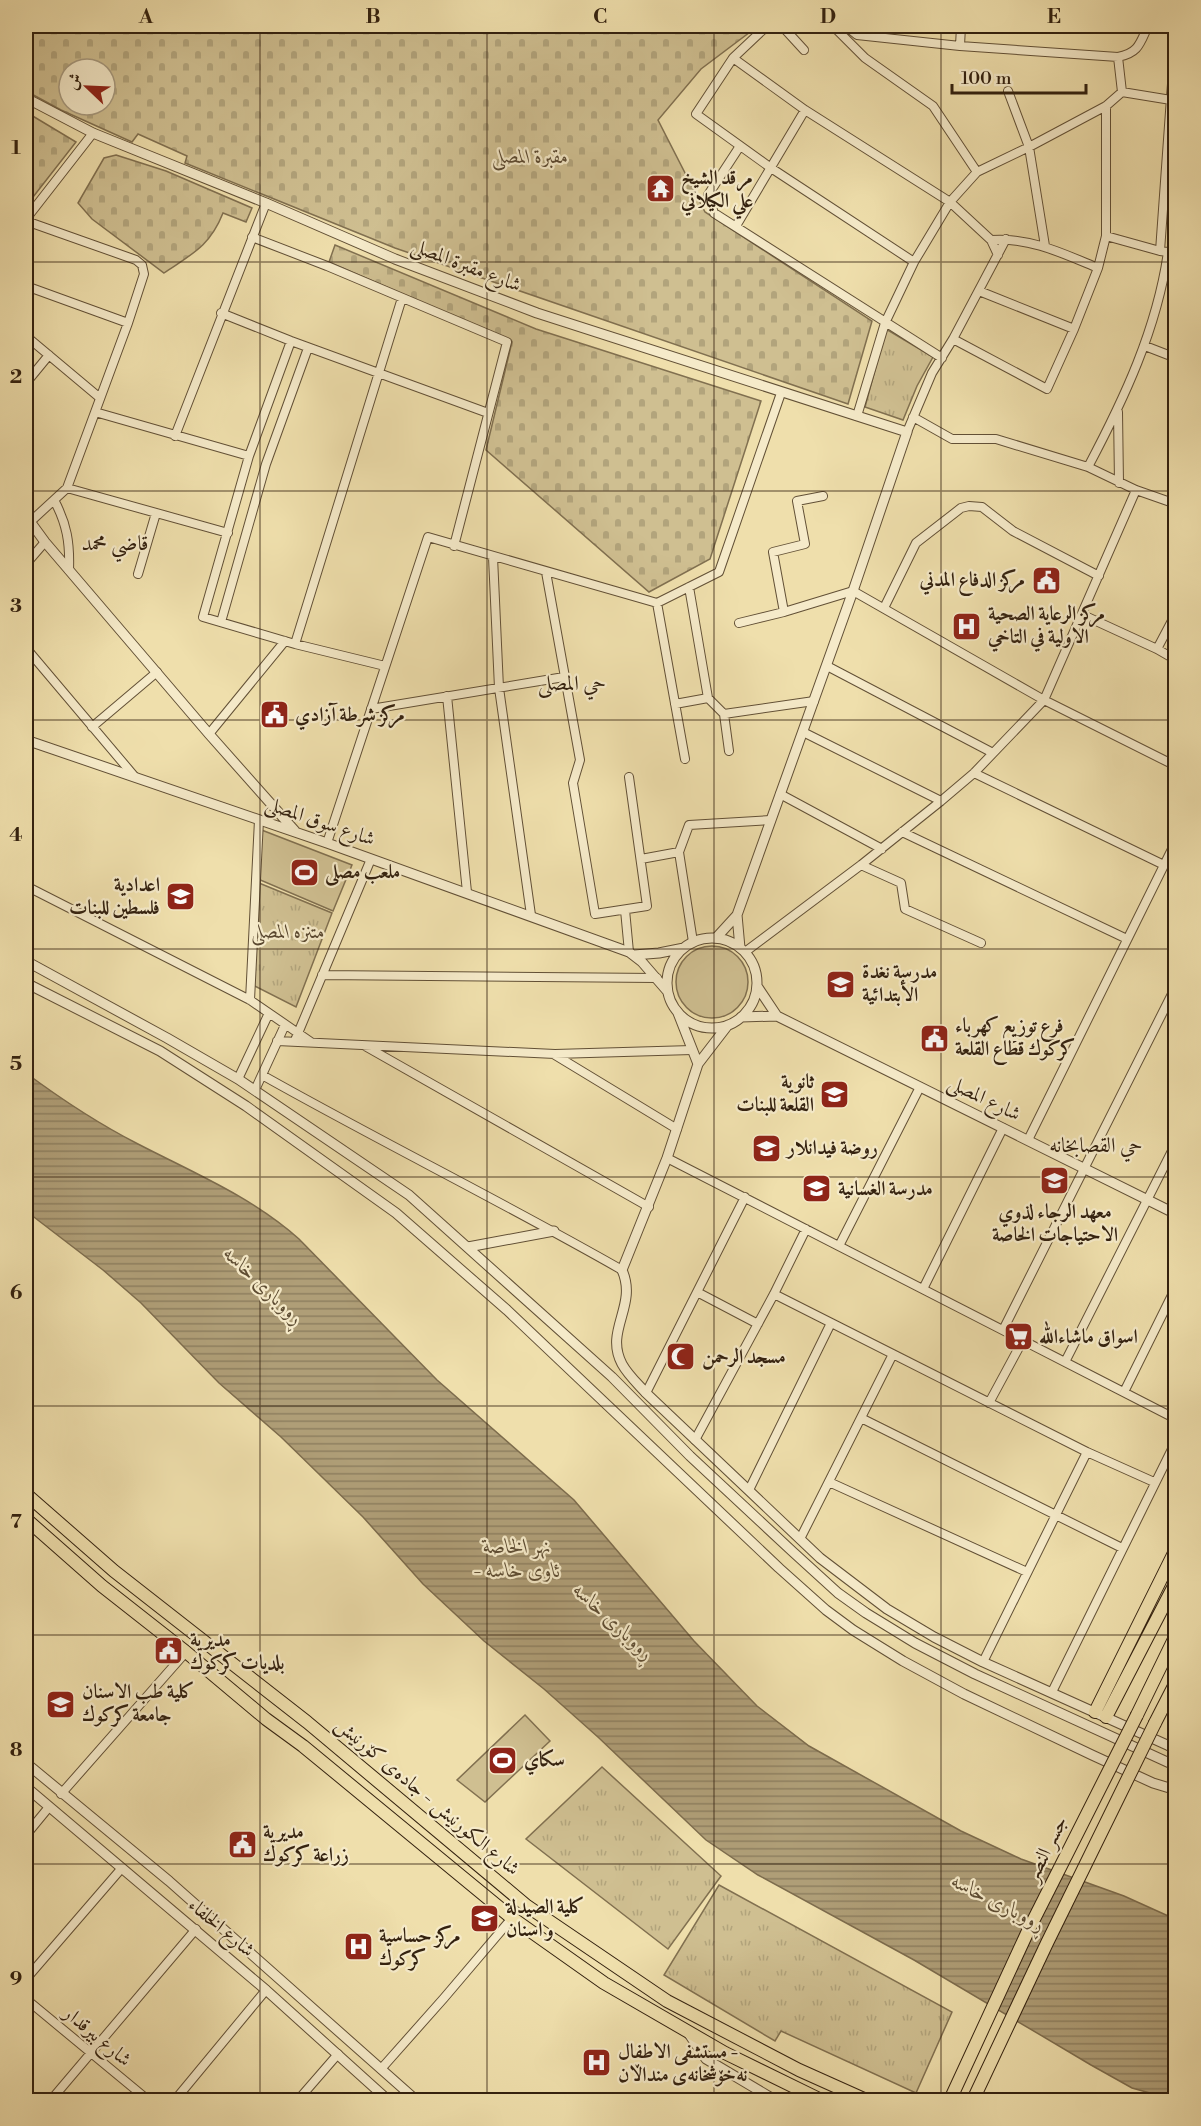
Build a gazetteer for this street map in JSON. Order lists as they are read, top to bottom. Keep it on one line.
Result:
{"streets":{"main road":["شارع الكورنيش - جادەی کۆرنیش","جسر النصر"],"street":["شارع مقبرة المصلى","شارع سوق المصلى","شارع المصلى","شارع الخلفاء","شارع بيرقدار"]},"crossings":[["شارع سوق المصلى","شارع المصلى"]],"districts":["قاضي محمد","حي المصلى","حي القصابخانه"],"water":["ڕووباری خاسە","نهر الخاصة - ئاوی خاسە"],"parks":["مقبرة المصلى","متنزه المصلى"],"places":{"temple":["مرقد الشيخ علي الكيلاني"],"public building":["مركز الدفاع المدني","مركز شرطة آزادي","فرع توزيع كهرباء كركوك قطاع القلعة","مديرية بلديات كركوك","مديرية زراعة كركوك"],"hospital":["مركز الرعاية الصحية الاولية في التاخي","مركز حساسية كركوك","مستشفى الاطفال - نەخۆشخانەی منداڵان"],"sports":["ملعب مصلى","سكاي"],"school or university":["اعدادية فلسطين للبنات","مدرسة نغدة الأبتدائية","ثانوية القلعة للبنات","روضة فيدانلار","معهد الرجاء لذوي الاحتياجات الخاصة","مدرسة الغسانية","كلية طب الاسنان جامعة كركوك","كلية الصيدلة و اسنان"],"supermarket":["اسواق ماشاءالله"],"mosque":["مسجد الرحمن"]},"scale_bar":"100 m","north":"top left","grid":{"columns":["A","B","C","D","E"],"rows":["1","2","3","4","5","6","7","8","9"]}}
